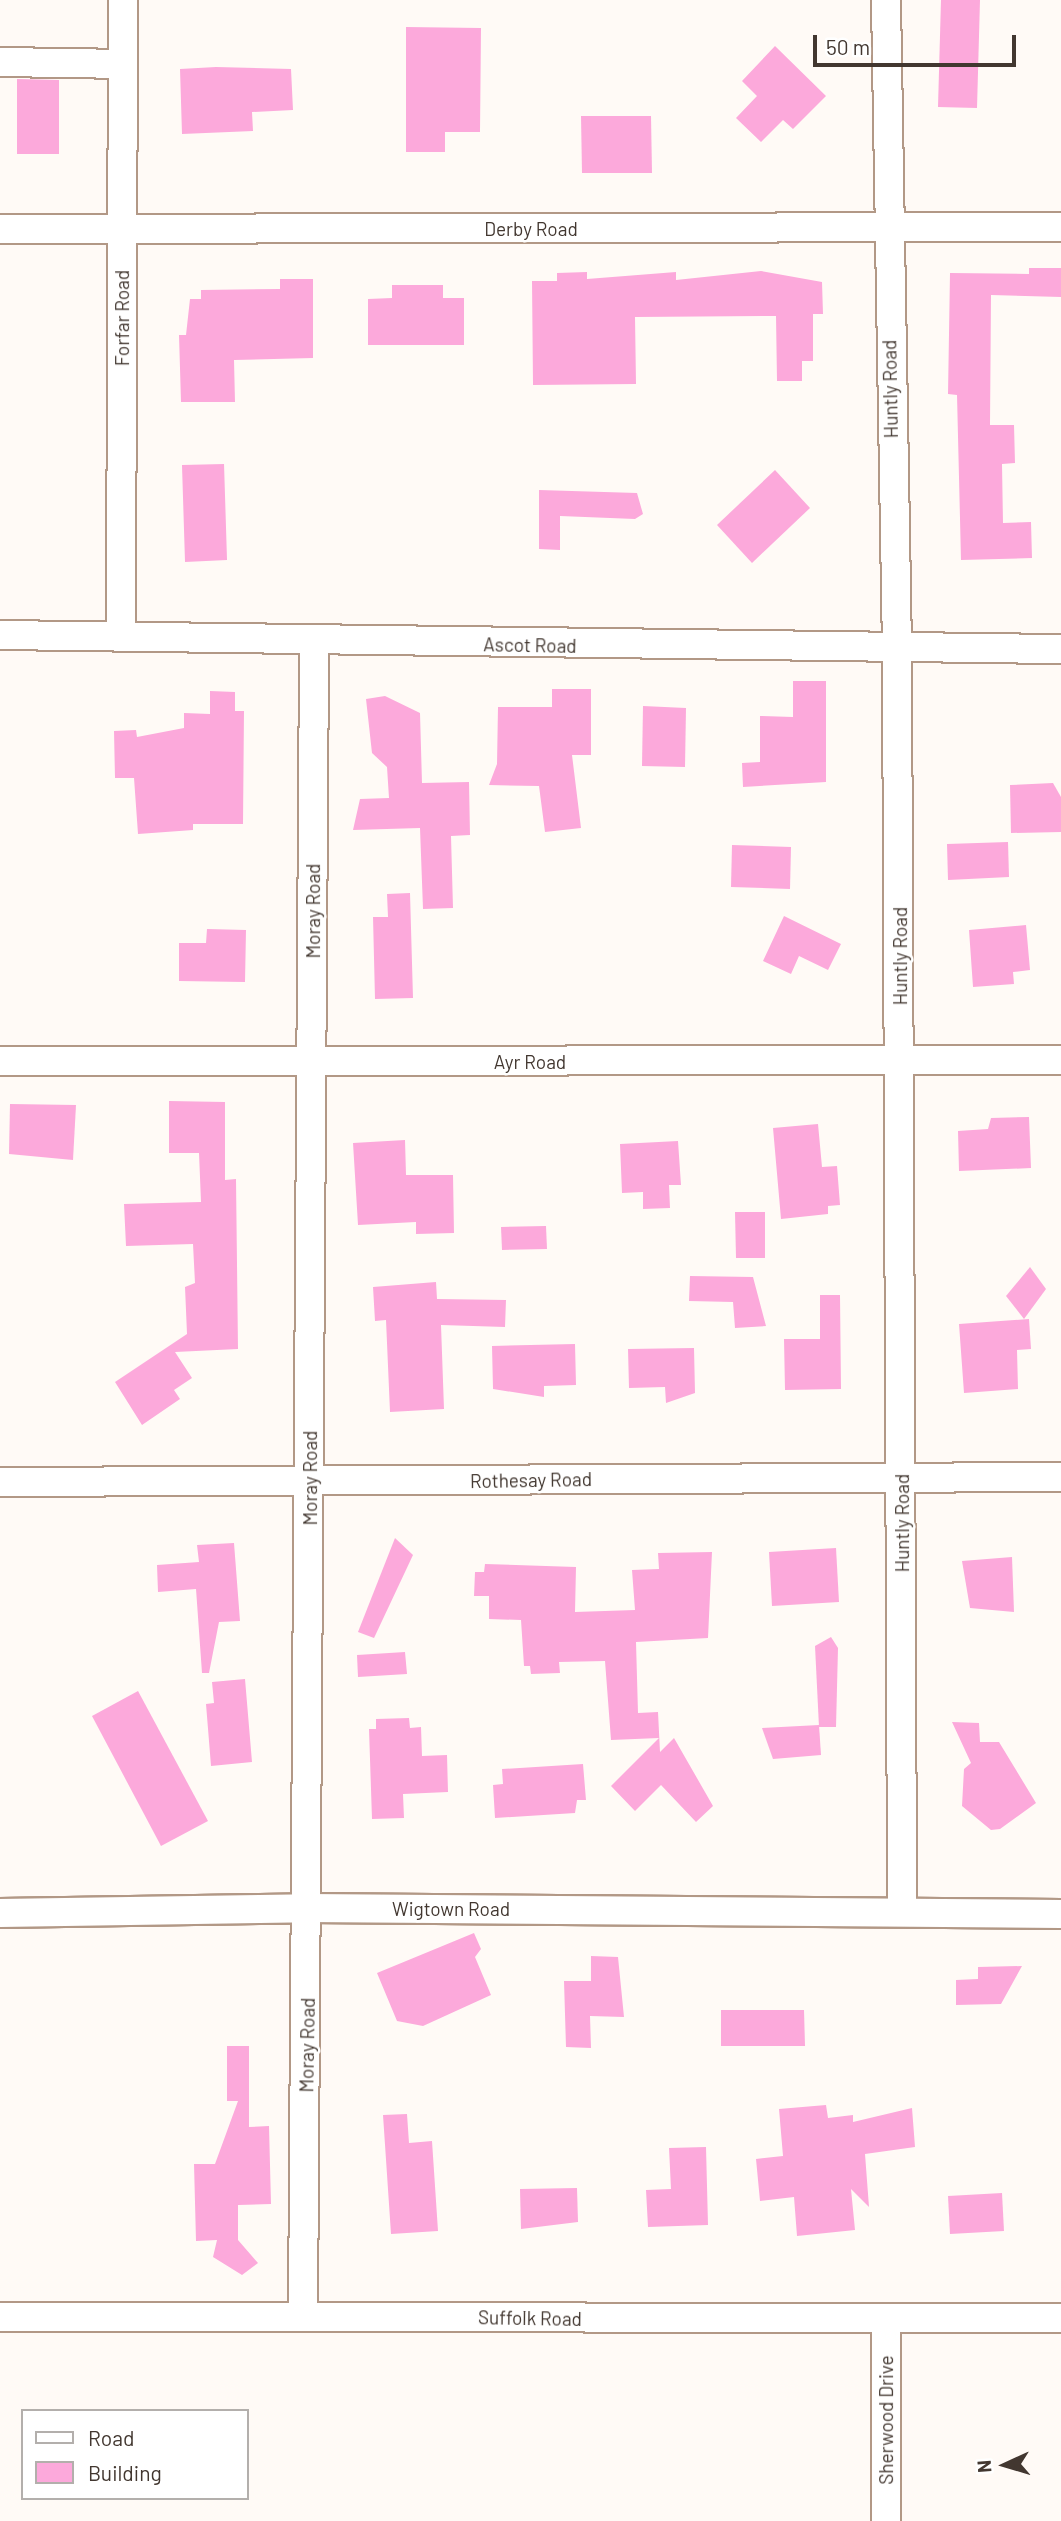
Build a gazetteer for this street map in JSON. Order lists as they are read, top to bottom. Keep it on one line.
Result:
{"streets":{"street":["Derby Road","Forfar Road","Huntly Road","Ascot Road","Moray Road","Ayr Road","Rothesay Road","Wigtown Road","Suffolk Road","Sherwood Drive"]},"crossings":[["Derby Road","Forfar Road"],["Derby Road","Huntly Road"],["Forfar Road","Ascot Road"],["Huntly Road","Ascot Road"],["Huntly Road","Ayr Road"],["Huntly Road","Rothesay Road"],["Huntly Road","Wigtown Road"],["Ascot Road","Moray Road"],["Moray Road","Ayr Road"],["Moray Road","Rothesay Road"],["Moray Road","Wigtown Road"],["Moray Road","Suffolk Road"],["Suffolk Road","Sherwood Drive"]],"legend":["Road","Building"],"scale_bar":"50 m","north":"left"}
